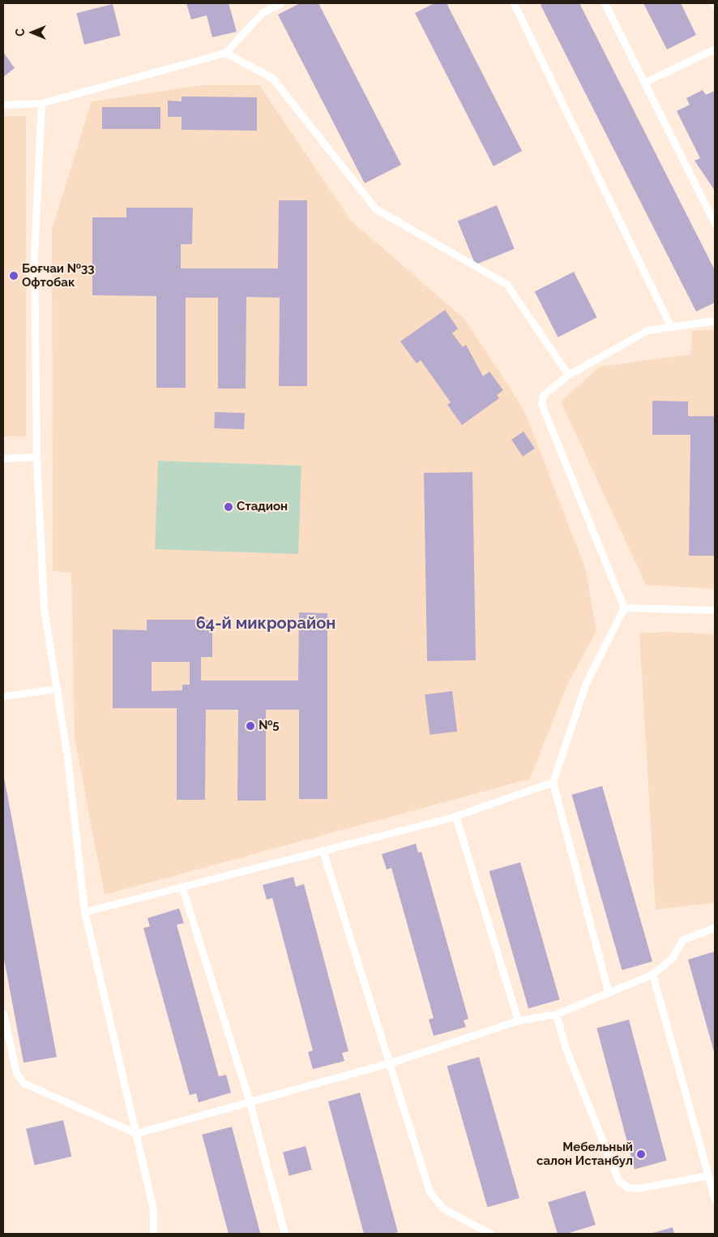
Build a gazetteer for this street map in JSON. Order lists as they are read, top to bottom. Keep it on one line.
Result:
{"districts":["64-й микрорайон"],"places":["Боғчаи №33 Офтобак","Стадион","№5","Мебельный салон Истанбул"],"north":"left"}
